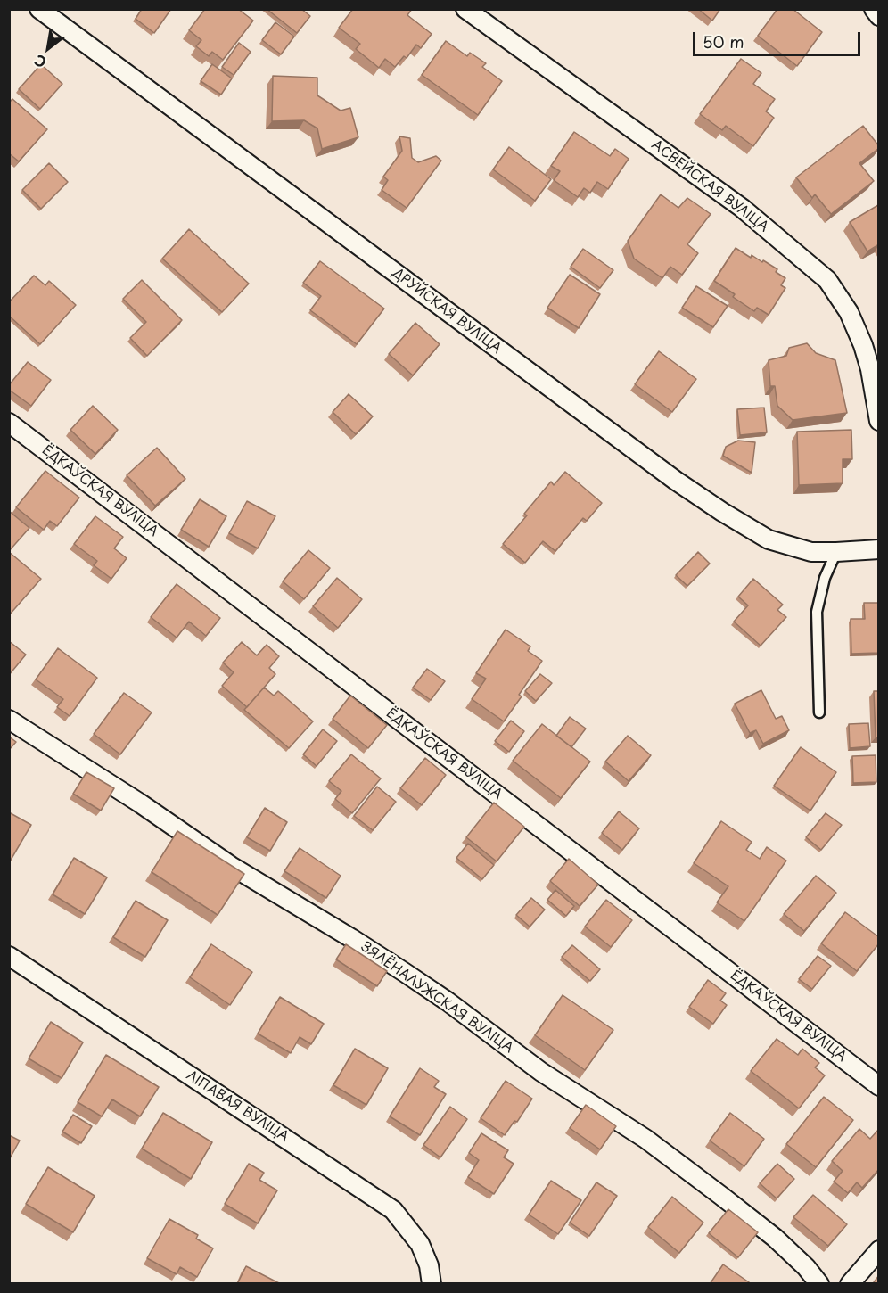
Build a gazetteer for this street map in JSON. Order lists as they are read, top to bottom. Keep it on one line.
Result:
{"streets":{"street":["АСВЕЙСКАЯ ВУЛІЦА","ДРУЙСКАЯ ВУЛІЦА","ЁДКАЎСКАЯ ВУЛІЦА","ЗЯЛЁНАЛУЖСКАЯ ВУЛІЦА","ЛІПАВАЯ ВУЛІЦА"]},"scale_bar":"50 m","north":"bottom left"}
